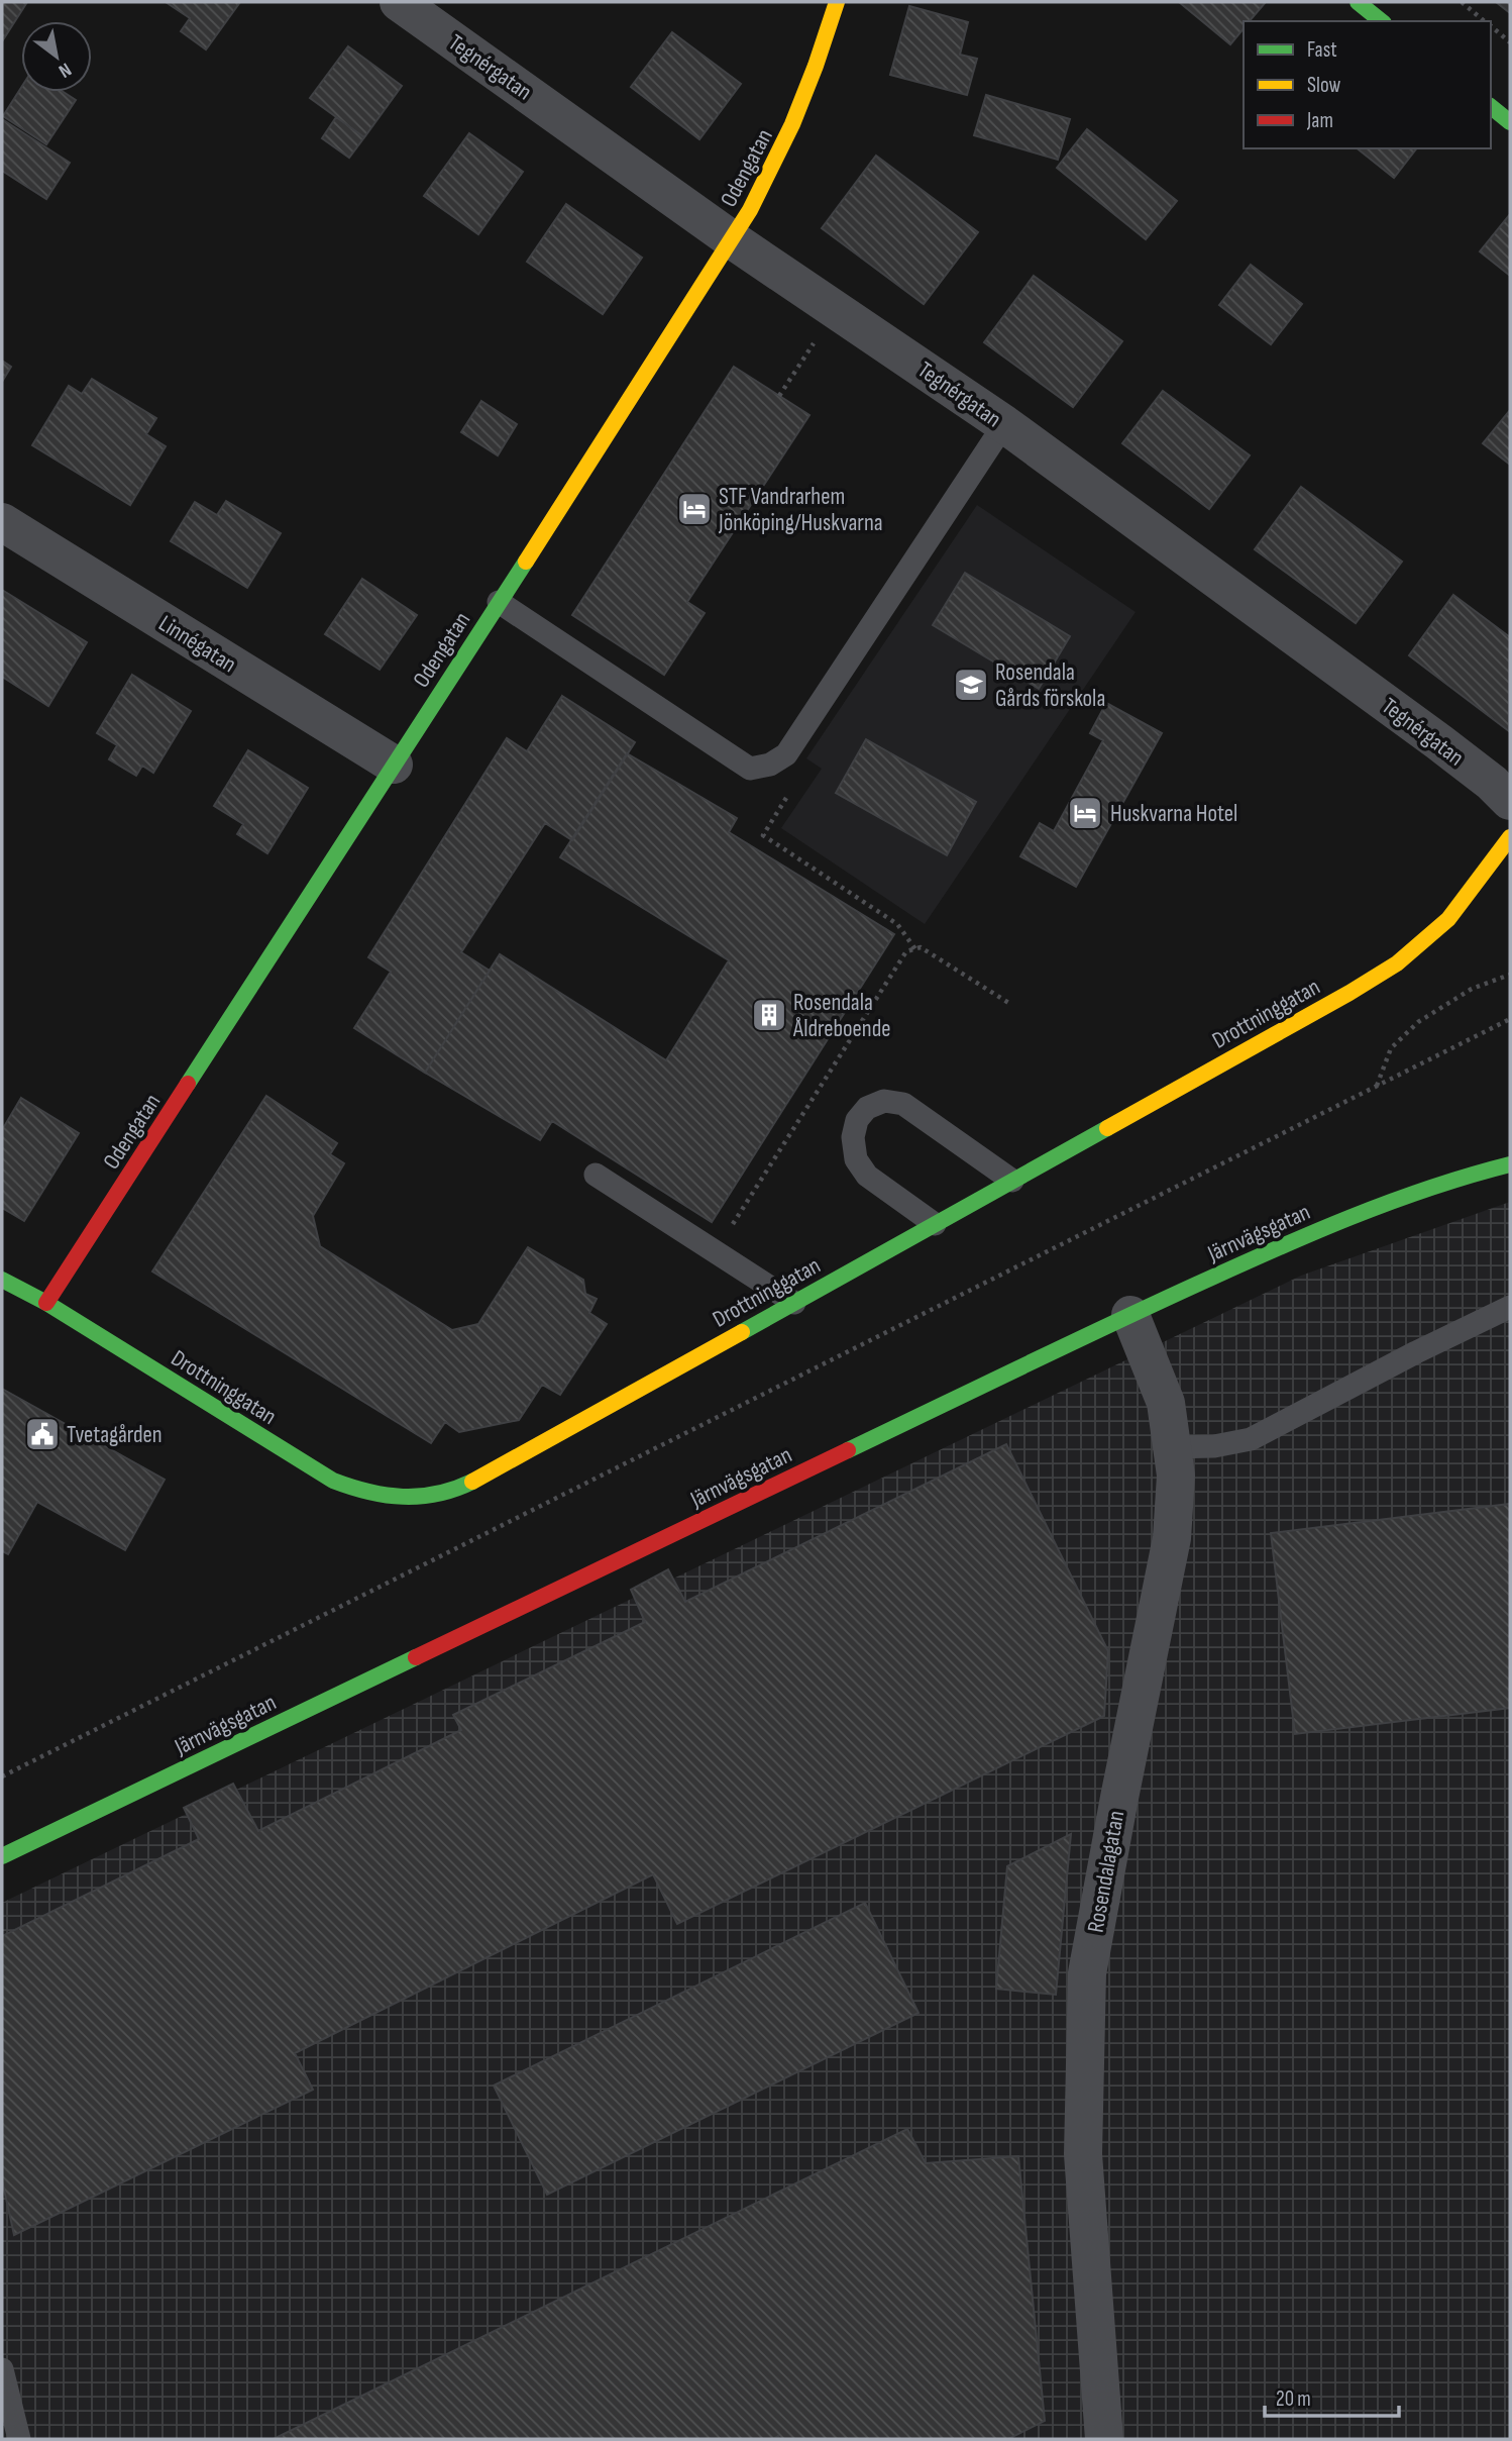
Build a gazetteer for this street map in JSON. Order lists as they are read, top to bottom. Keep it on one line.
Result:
{"streets":{"street":["Tegnérgatan","Odengatan","Linnégatan","Drottninggatan","Järnvägsgatan","Rosendalagatan"]},"crossings":[["Tegnérgatan","Odengatan"],["Odengatan","Linnégatan"],["Odengatan","Drottninggatan"],["Järnvägsgatan","Rosendalagatan"]],"places":{"hotel":["STF Vandrarhem Jönköping/Huskvarna","Huskvarna Hotel"],"school or university":["Rosendala Gårds förskola"],"building":["Rosendala Åldreboende"],"public building":["Tvetagården"]},"legend":["Fast","Slow","Jam"],"scale_bar":"20 m","north":"bottom right"}
